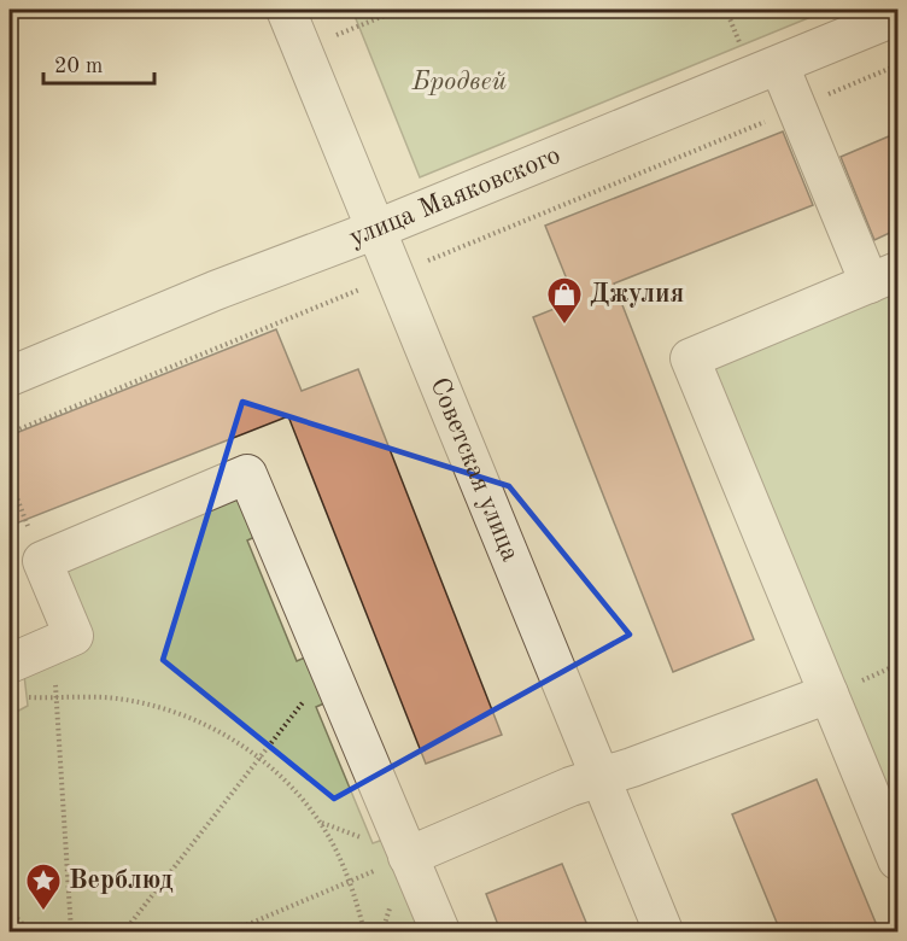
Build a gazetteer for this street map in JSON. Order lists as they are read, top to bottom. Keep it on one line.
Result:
{"streets":{"street":["улица Маяковского","Советская улица"]},"crossings":[["улица Маяковского","Советская улица"]],"parks":["Бродвей"],"places":{"shop":["Джулия"],"place":["Верблюд"]},"scale_bar":"20 m"}
